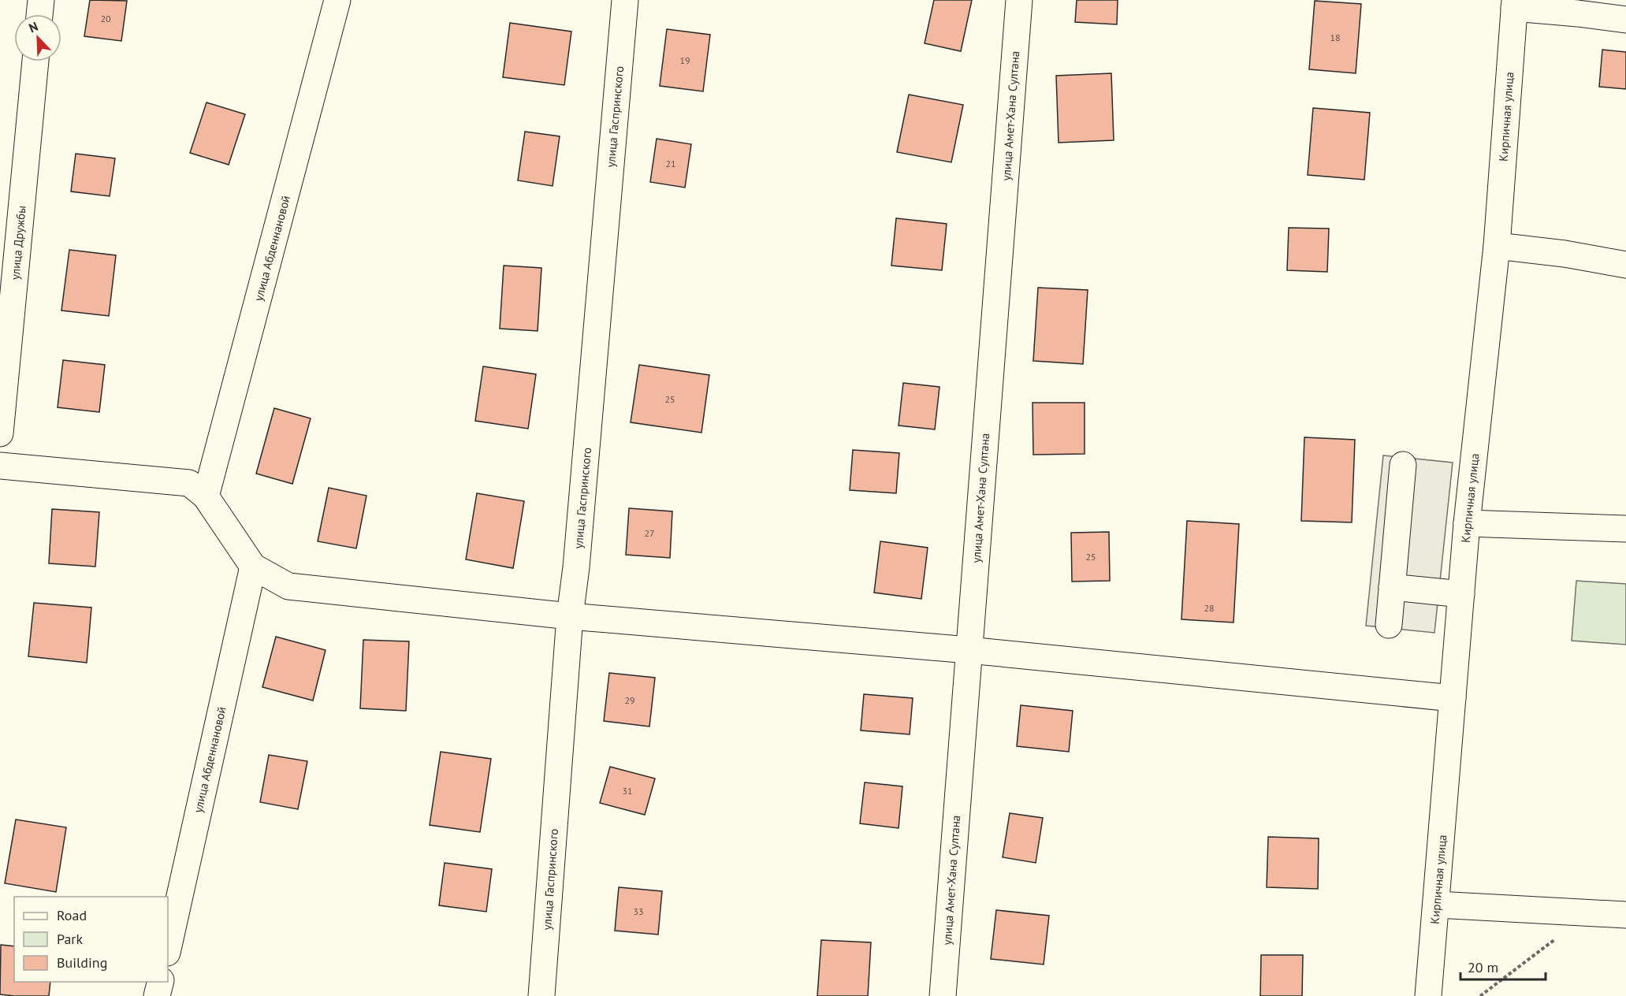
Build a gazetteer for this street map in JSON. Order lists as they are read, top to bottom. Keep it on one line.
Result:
{"streets":{"street":["улица Амет-Хана Султана","улица Гаспринского","Кирпичная улица","улица Дружбы","улица Абденнановой"]},"house_numbers":["20","18","19","21","25","27","25","28","29","31","33"],"legend":["Road","Park","Building"],"scale_bar":"20 m","north":"top left"}
